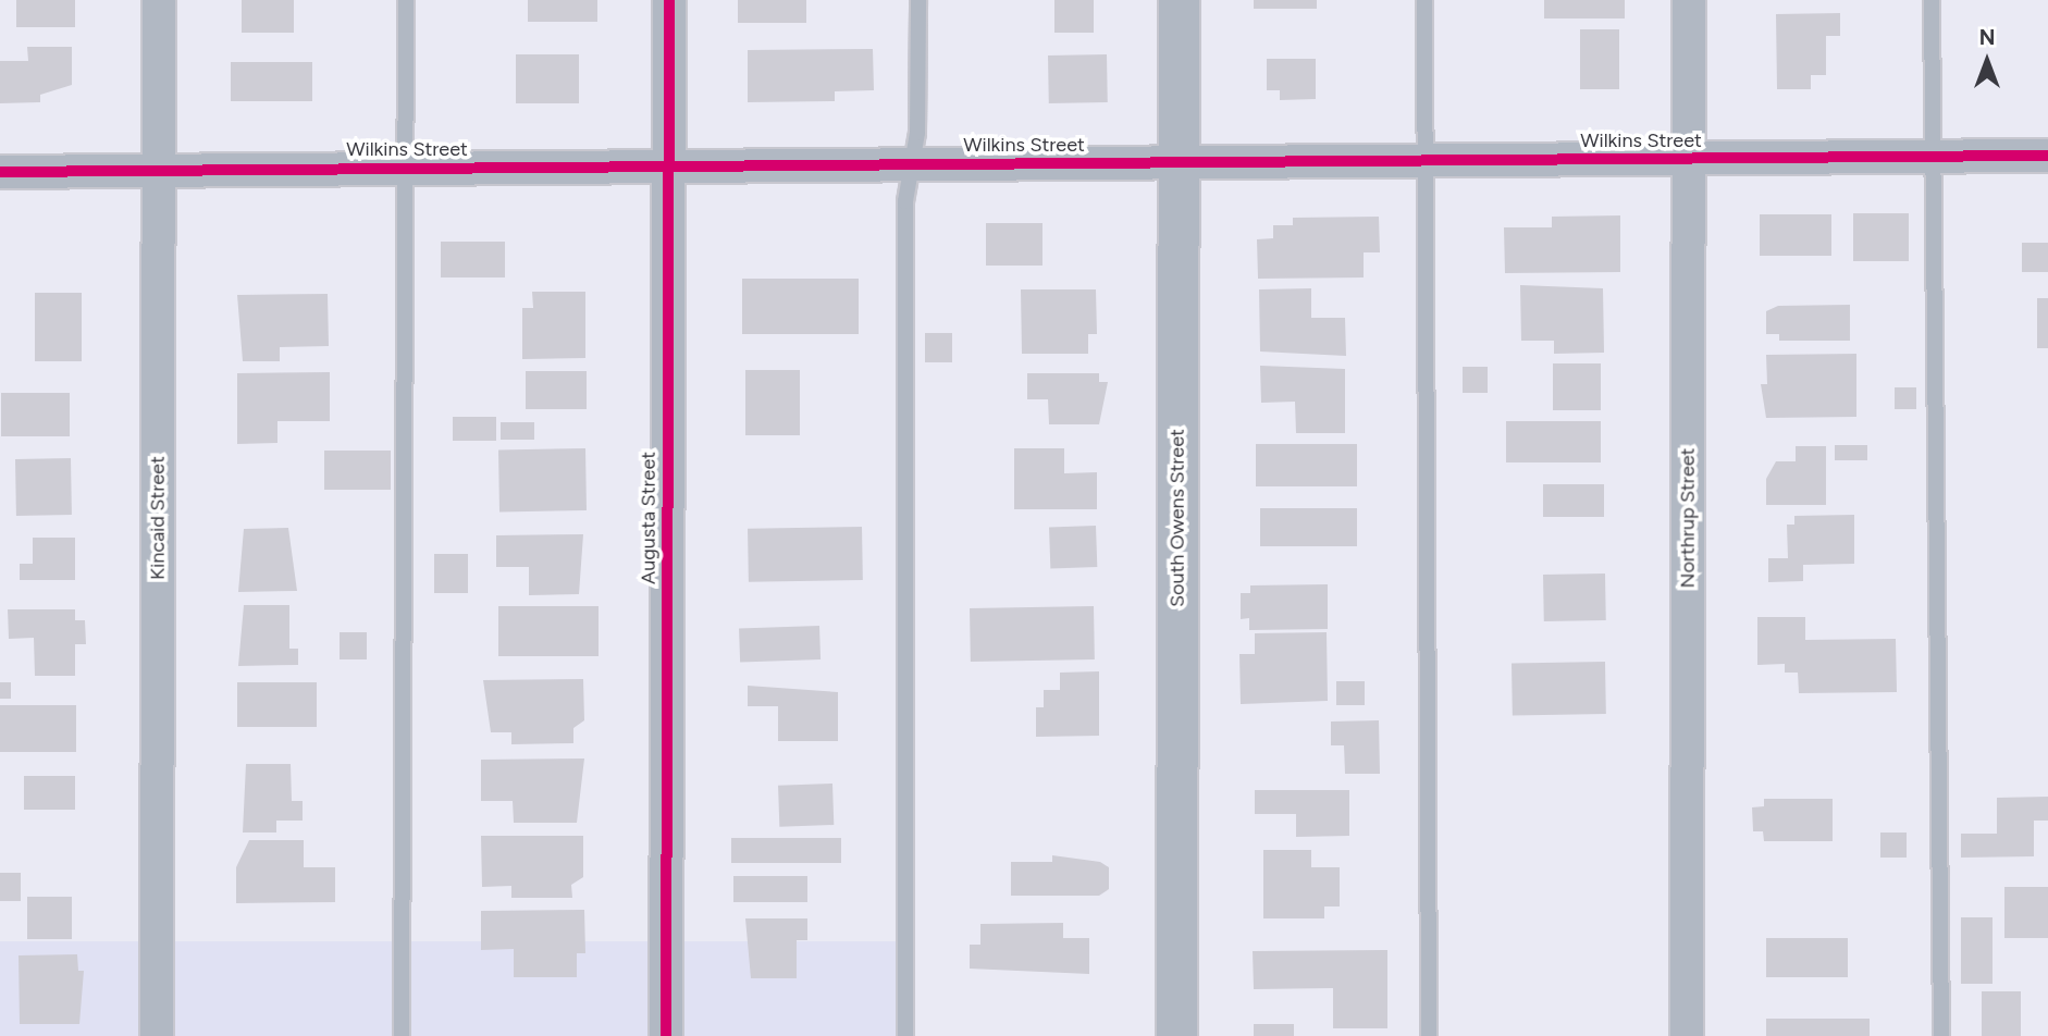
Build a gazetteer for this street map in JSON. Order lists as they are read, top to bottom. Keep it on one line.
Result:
{"streets":{"street":["Wilkins Street","Kincaid Street","Augusta Street","South Owens Street","Northrup Street"]},"crossings":[["Wilkins Street","Kincaid Street"],["Wilkins Street","Augusta Street"],["Wilkins Street","South Owens Street"],["Wilkins Street","Northrup Street"]],"north":"top"}
